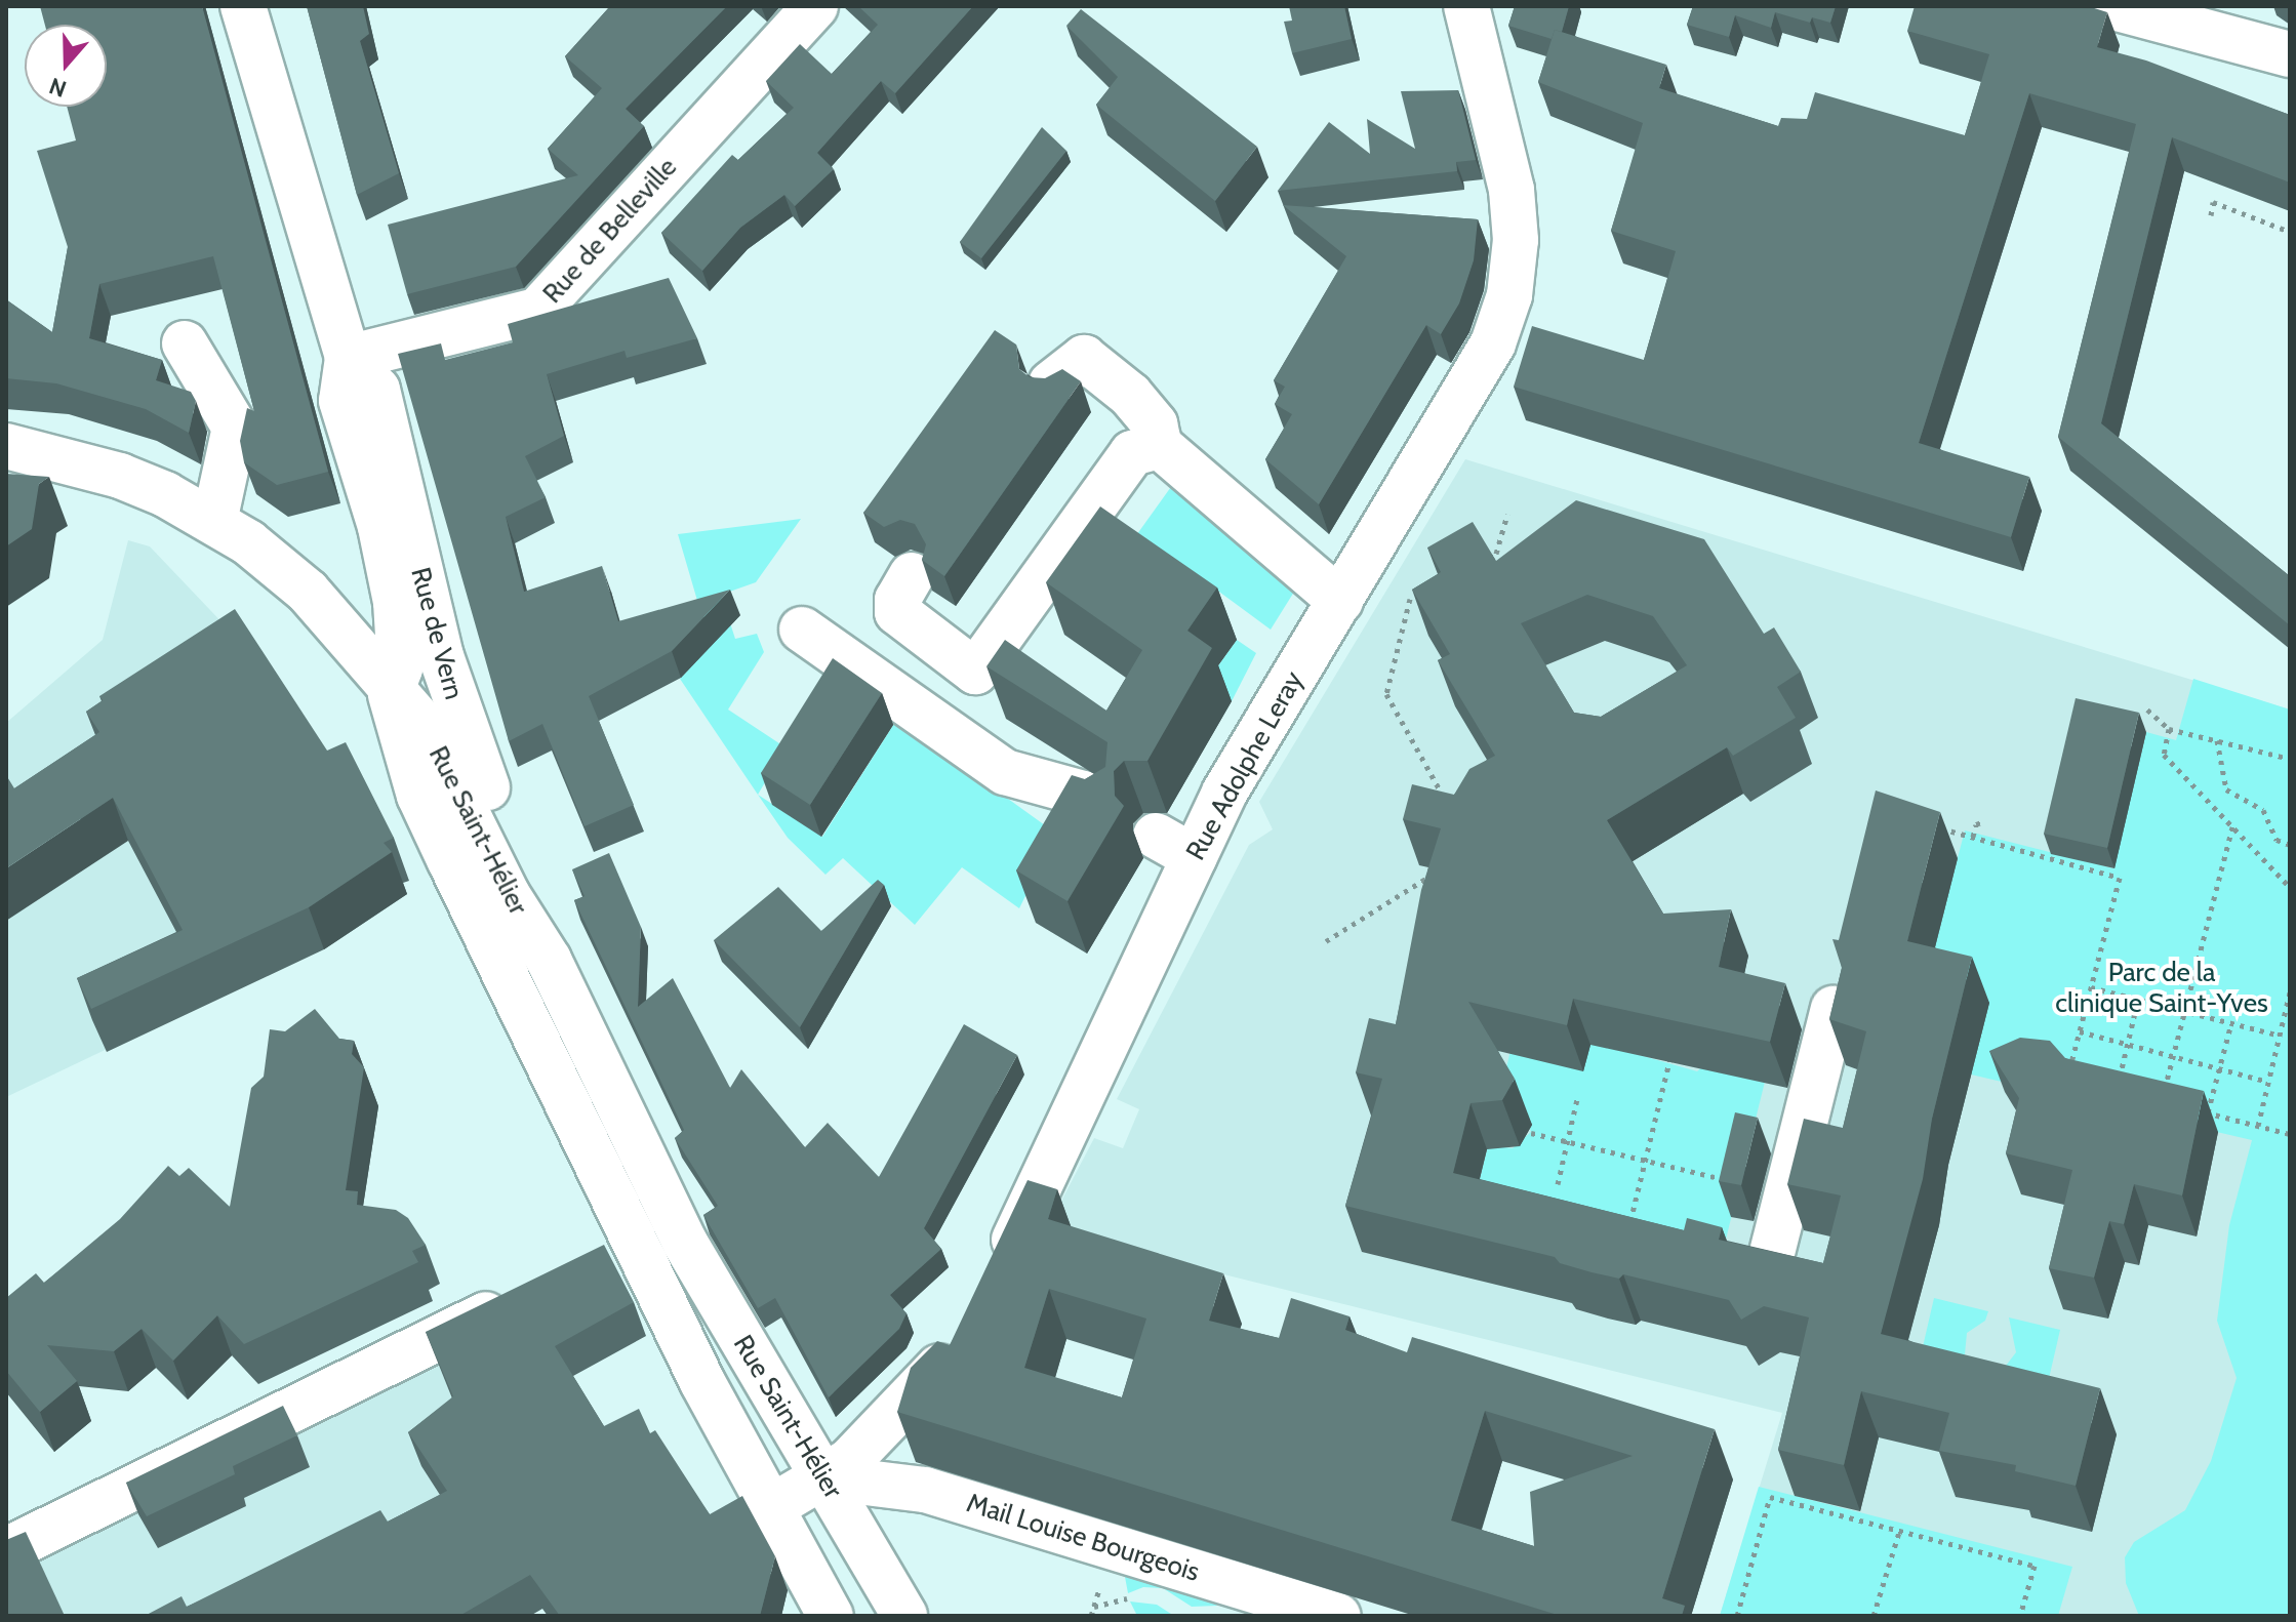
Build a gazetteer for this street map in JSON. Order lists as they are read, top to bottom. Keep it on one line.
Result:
{"streets":{"main road":["Rue de Belleville","Rue de Vern","Rue Adolphe Leray","Rue Saint-Hélier","Mail Louise Bourgeois"]},"crossings":[["Rue de Belleville","Rue de Vern"],["Rue de Vern","Rue Saint-Hélier"],["Rue Saint-Hélier","Mail Louise Bourgeois"]],"parks":["Parc de la clinique Saint-Yves"],"north":"bottom"}
